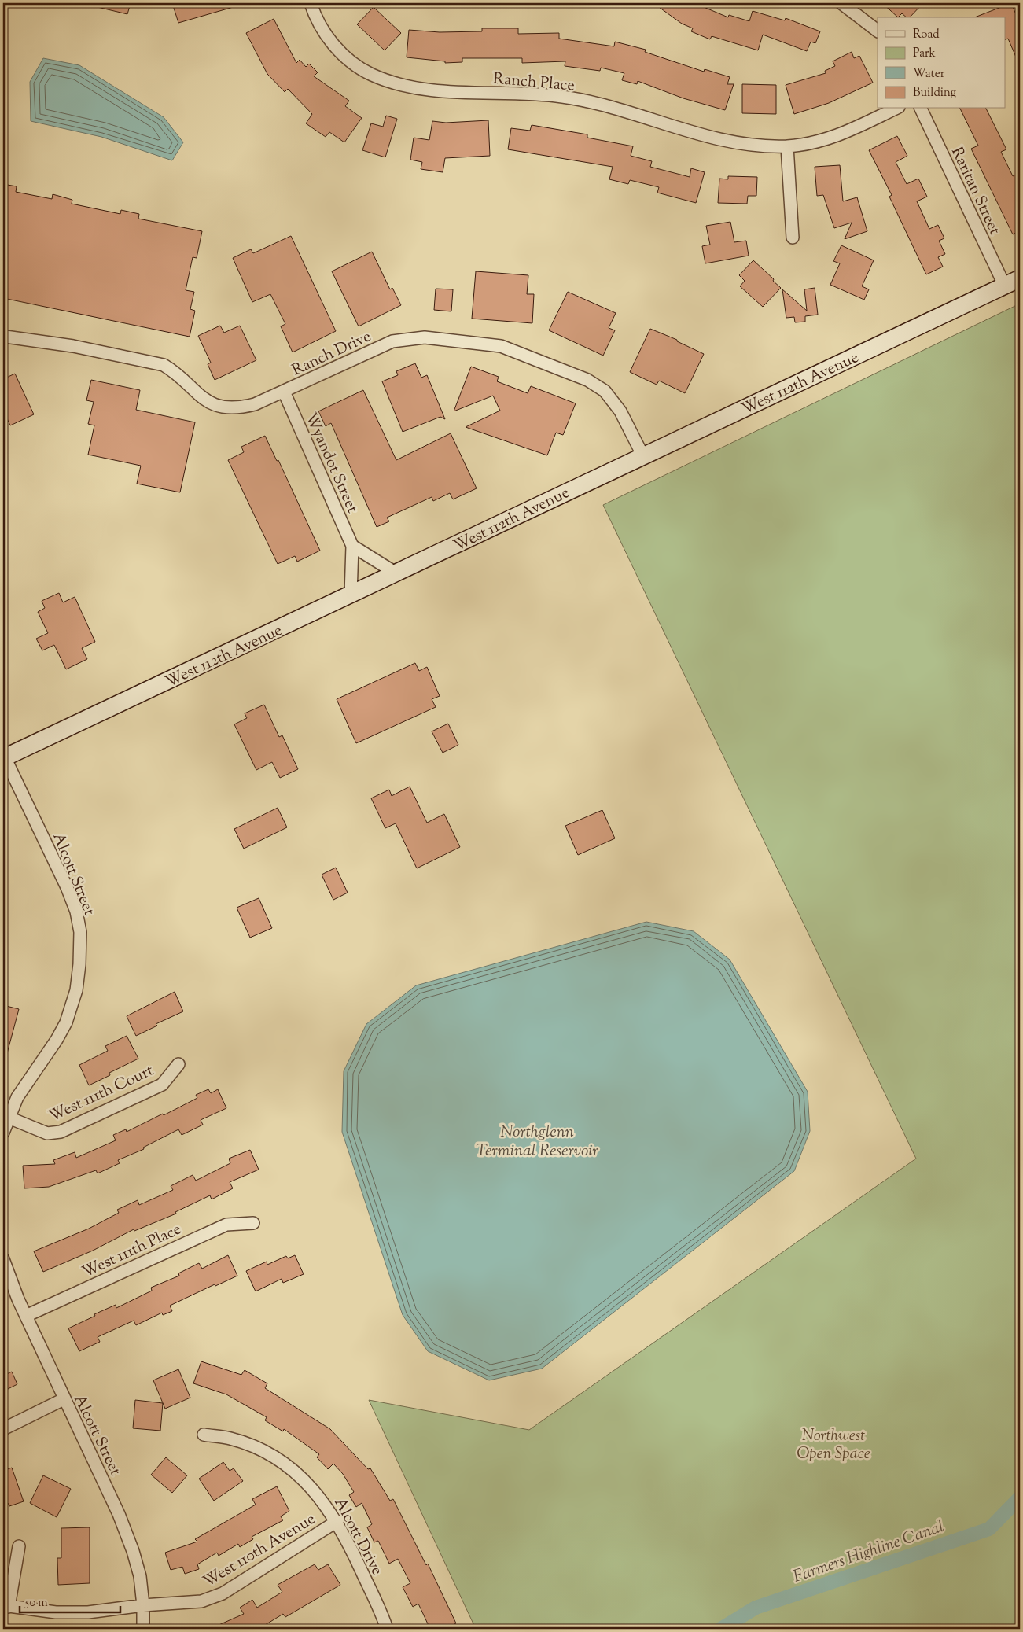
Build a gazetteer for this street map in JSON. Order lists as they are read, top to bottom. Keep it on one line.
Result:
{"streets":{"main road":["West 112th Avenue"],"street":["Ranch Place","Raritan Street","Ranch Drive","Wyandot Street","Alcott Street","West 111th Court","West 111th Place","Alcott Drive","West 110th Avenue"]},"crossings":[["Raritan Street","West 112th Avenue"],["Ranch Drive","West 112th Avenue"],["Ranch Drive","Wyandot Street"],["West 112th Avenue","Wyandot Street"],["West 112th Avenue","Alcott Street"],["Alcott Street","West 111th Court"],["Alcott Street","West 111th Place"],["Alcott Street","West 110th Avenue"],["Alcott Drive","West 110th Avenue"]],"water":["Northglenn Terminal Reservoir","Farmers Highline Canal"],"parks":["Northwest Open Space"],"legend":["Road","Park","Water","Building"],"scale_bar":"50 m"}
